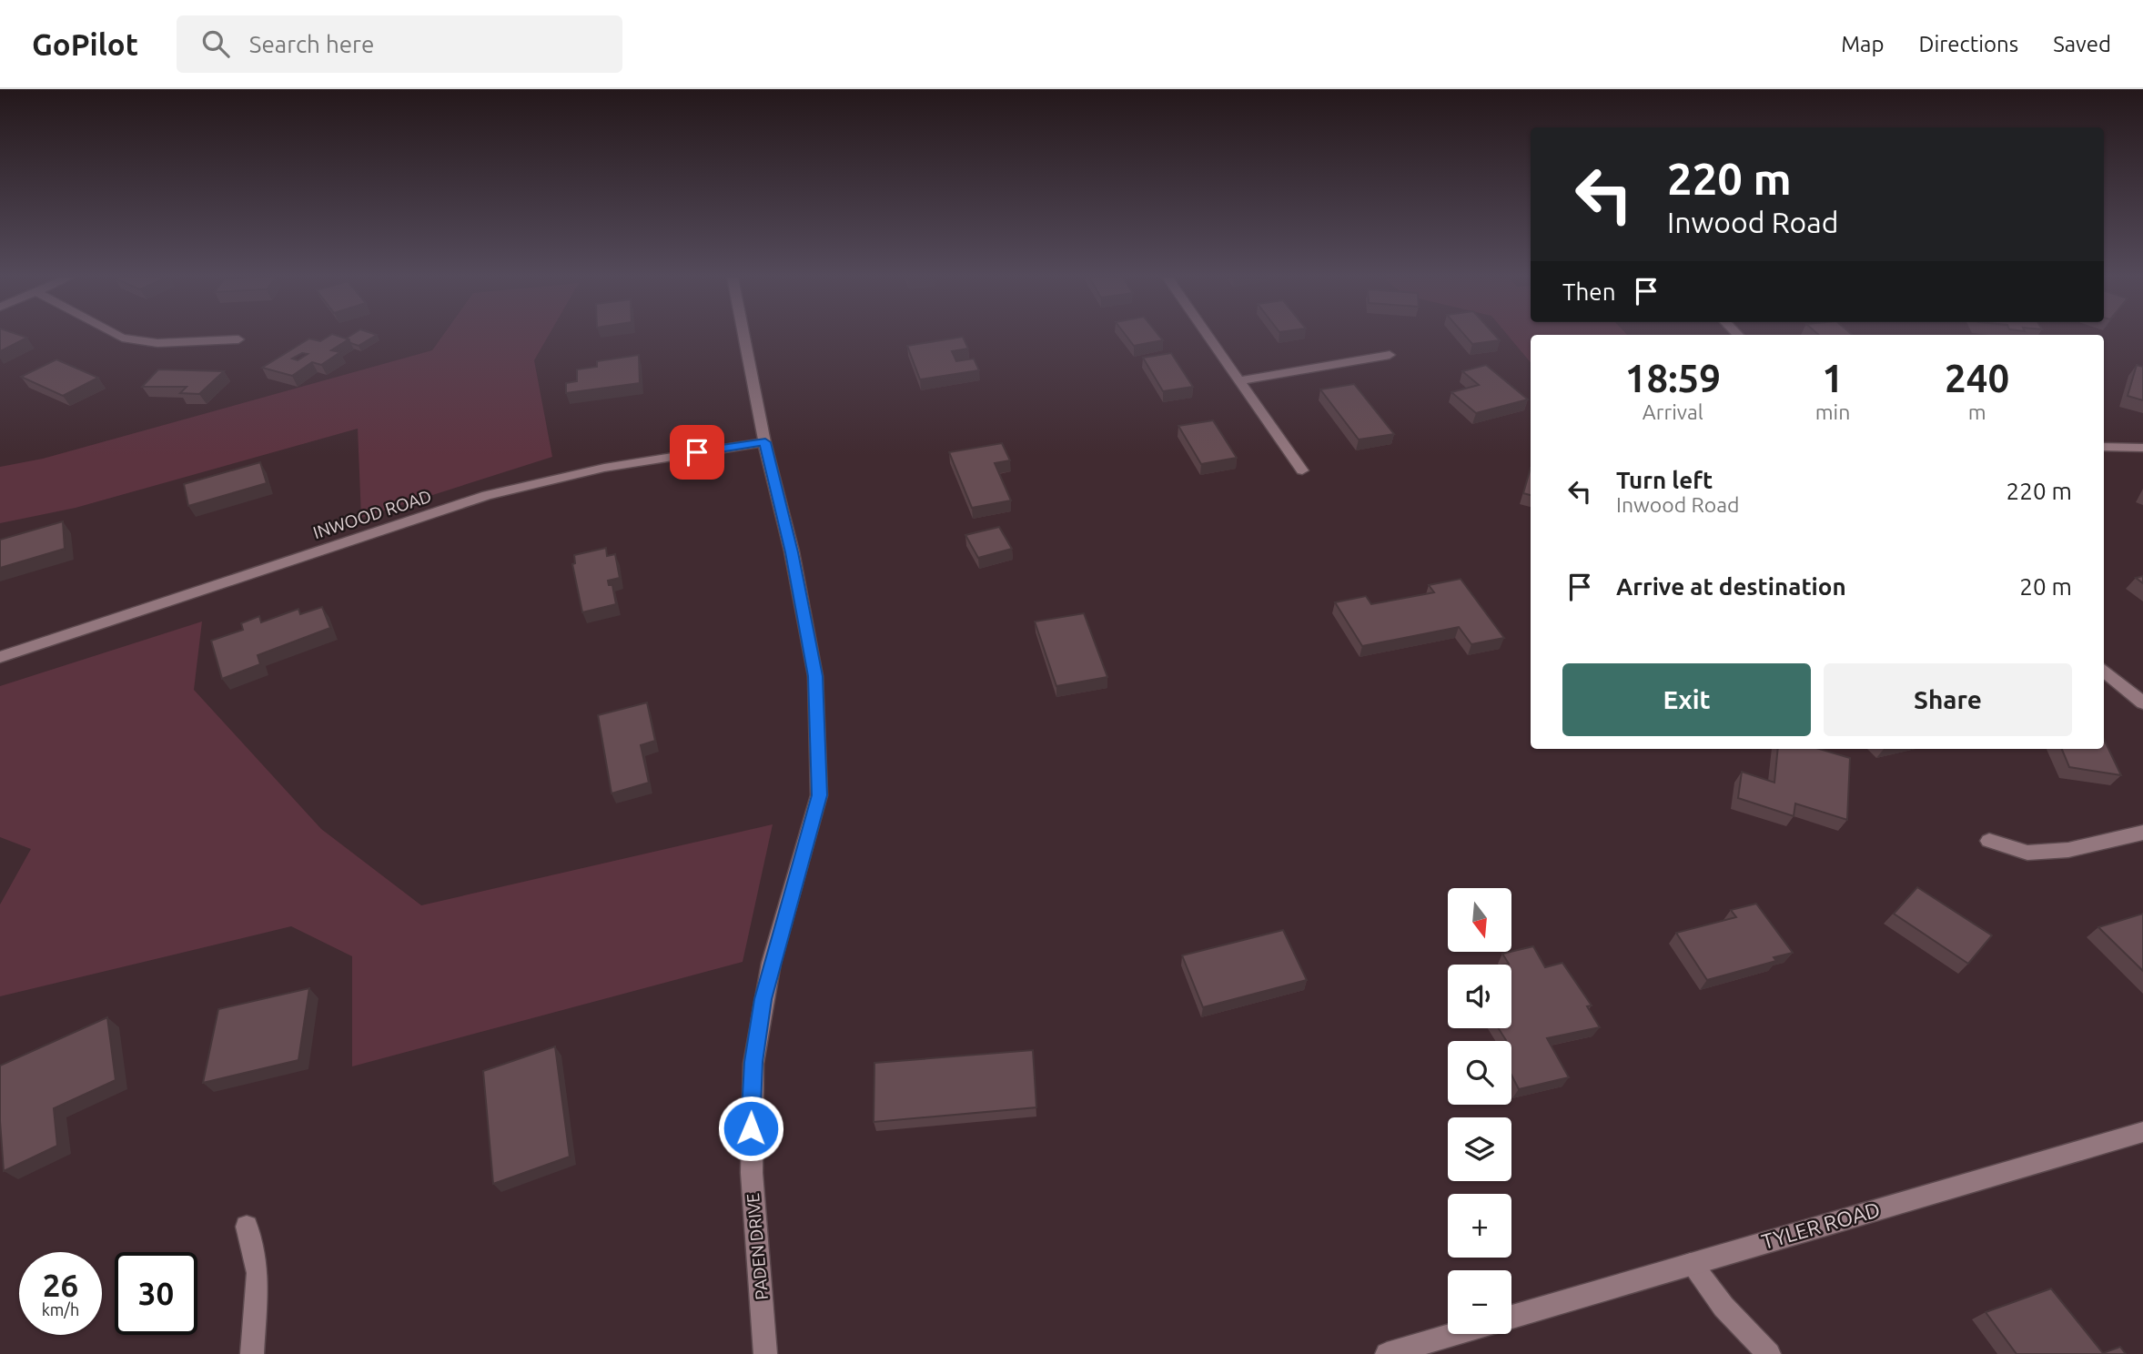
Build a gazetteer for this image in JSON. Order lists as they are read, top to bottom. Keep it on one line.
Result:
{"streets":{"street":["INWOOD ROAD","TYLER ROAD","PADEN DRIVE"]},"crossings":[["INWOOD ROAD","PADEN DRIVE"]],"north":"bottom","page":{"header":"GoPilot","search":"Search here","nav":["Map","Directions","Saved"],"turn":["220 m","Inwood Road"],"then":"Then","eta":["18:59","Arrival","1","min","240","m"],"list":[{"name":"Turn left","note":"Inwood Road","value":"220 m"},{"name":"Arrive at destination","value":"20 m"}],"buttons":["Exit","Share"],"map_buttons":["+","−"],"speed":"26 km/h","limit":"30"}}
